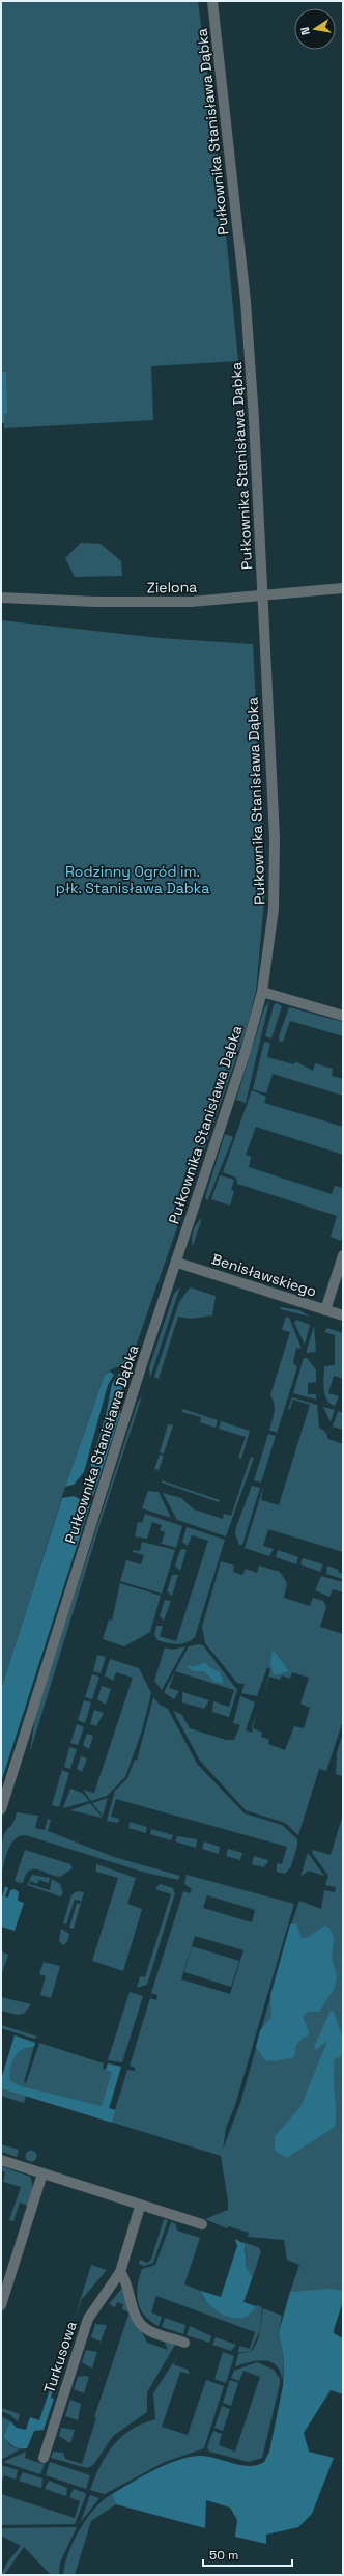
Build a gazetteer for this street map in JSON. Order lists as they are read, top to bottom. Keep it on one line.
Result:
{"streets":{"street":["Pułkownika Stanisława Dąbka","Zielona","Benisławskiego","Turkusowa"]},"crossings":[["Pułkownika Stanisława Dąbka","Zielona"],["Pułkownika Stanisława Dąbka","Benisławskiego"]],"parks":["Rodzinny Ogród im. płk. Stanisława Dabka"],"scale_bar":"50 m","north":"left"}
